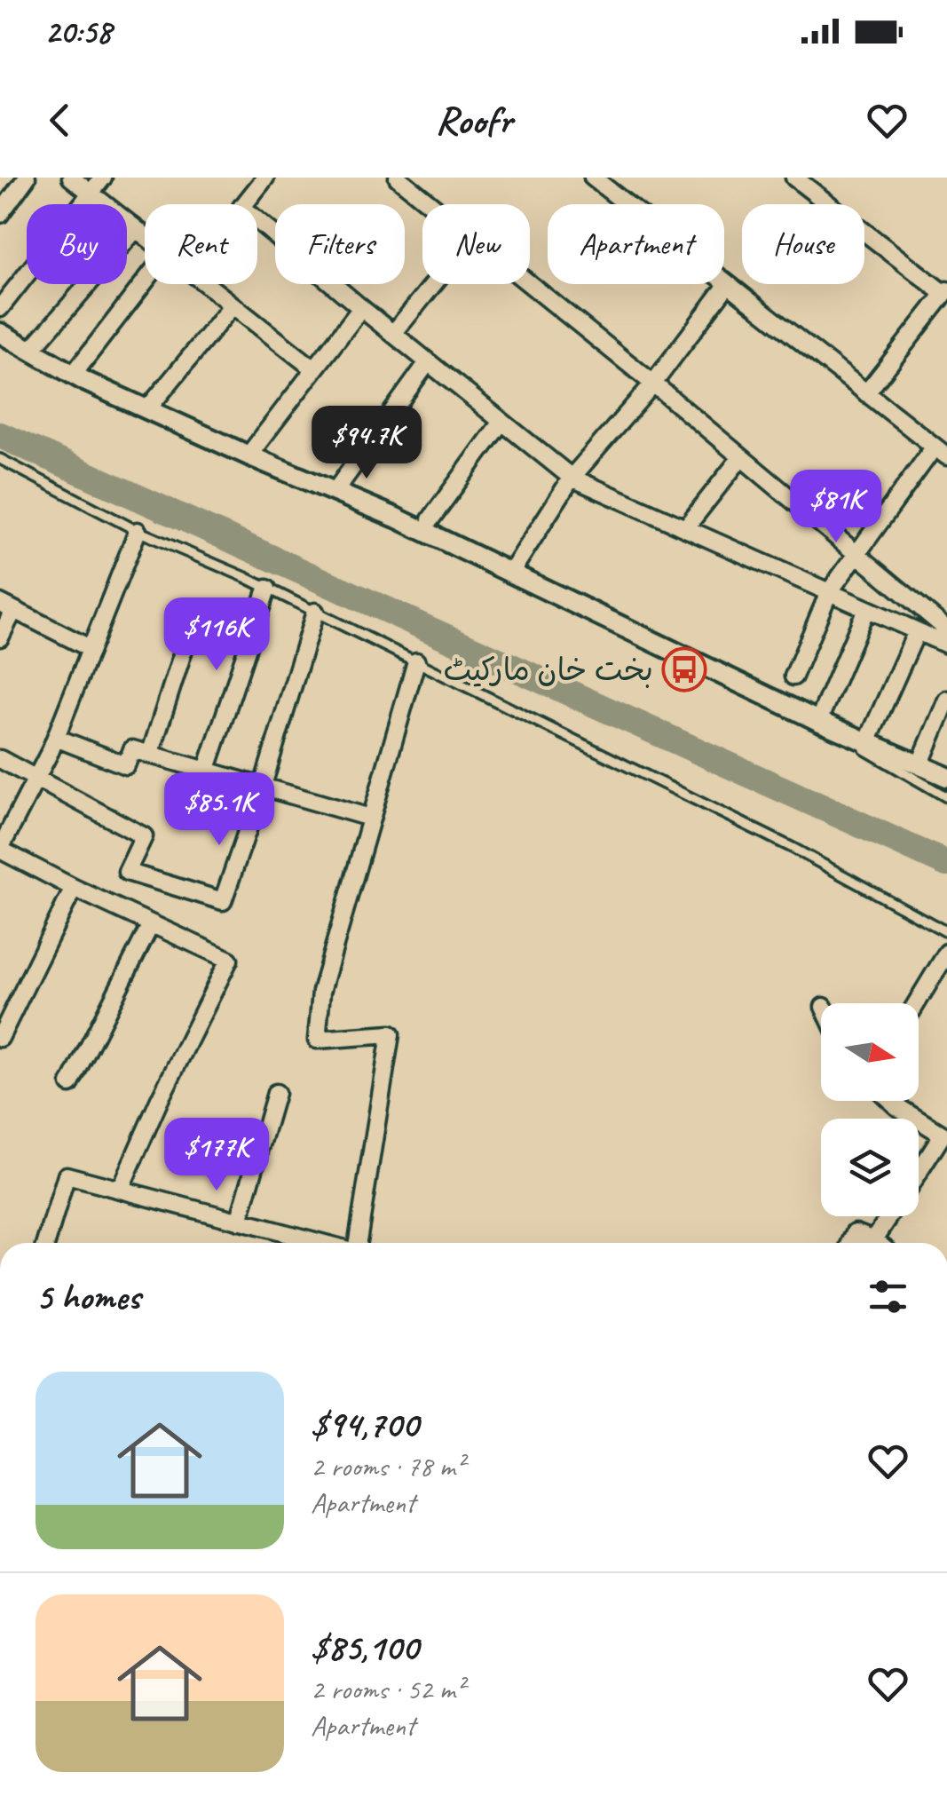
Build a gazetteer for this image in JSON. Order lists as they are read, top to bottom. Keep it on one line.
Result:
{"places":{"bus stop":["بخت خان مارکیٹ"]},"north":"right","page":{"status":"20:58","header":"Roofr","chip":["Buy","Rent","Filters","New","Apartment","House"],"price":["$94.7K","$81K","$116K","$85.1K","$177K"],"heading":"5 homes","list":[{"name":"$94,700","note":"2 rooms · 78 m² · Apartment"},{"name":"$85,100","note":"2 rooms · 52 m² · Apartment"}]}}
